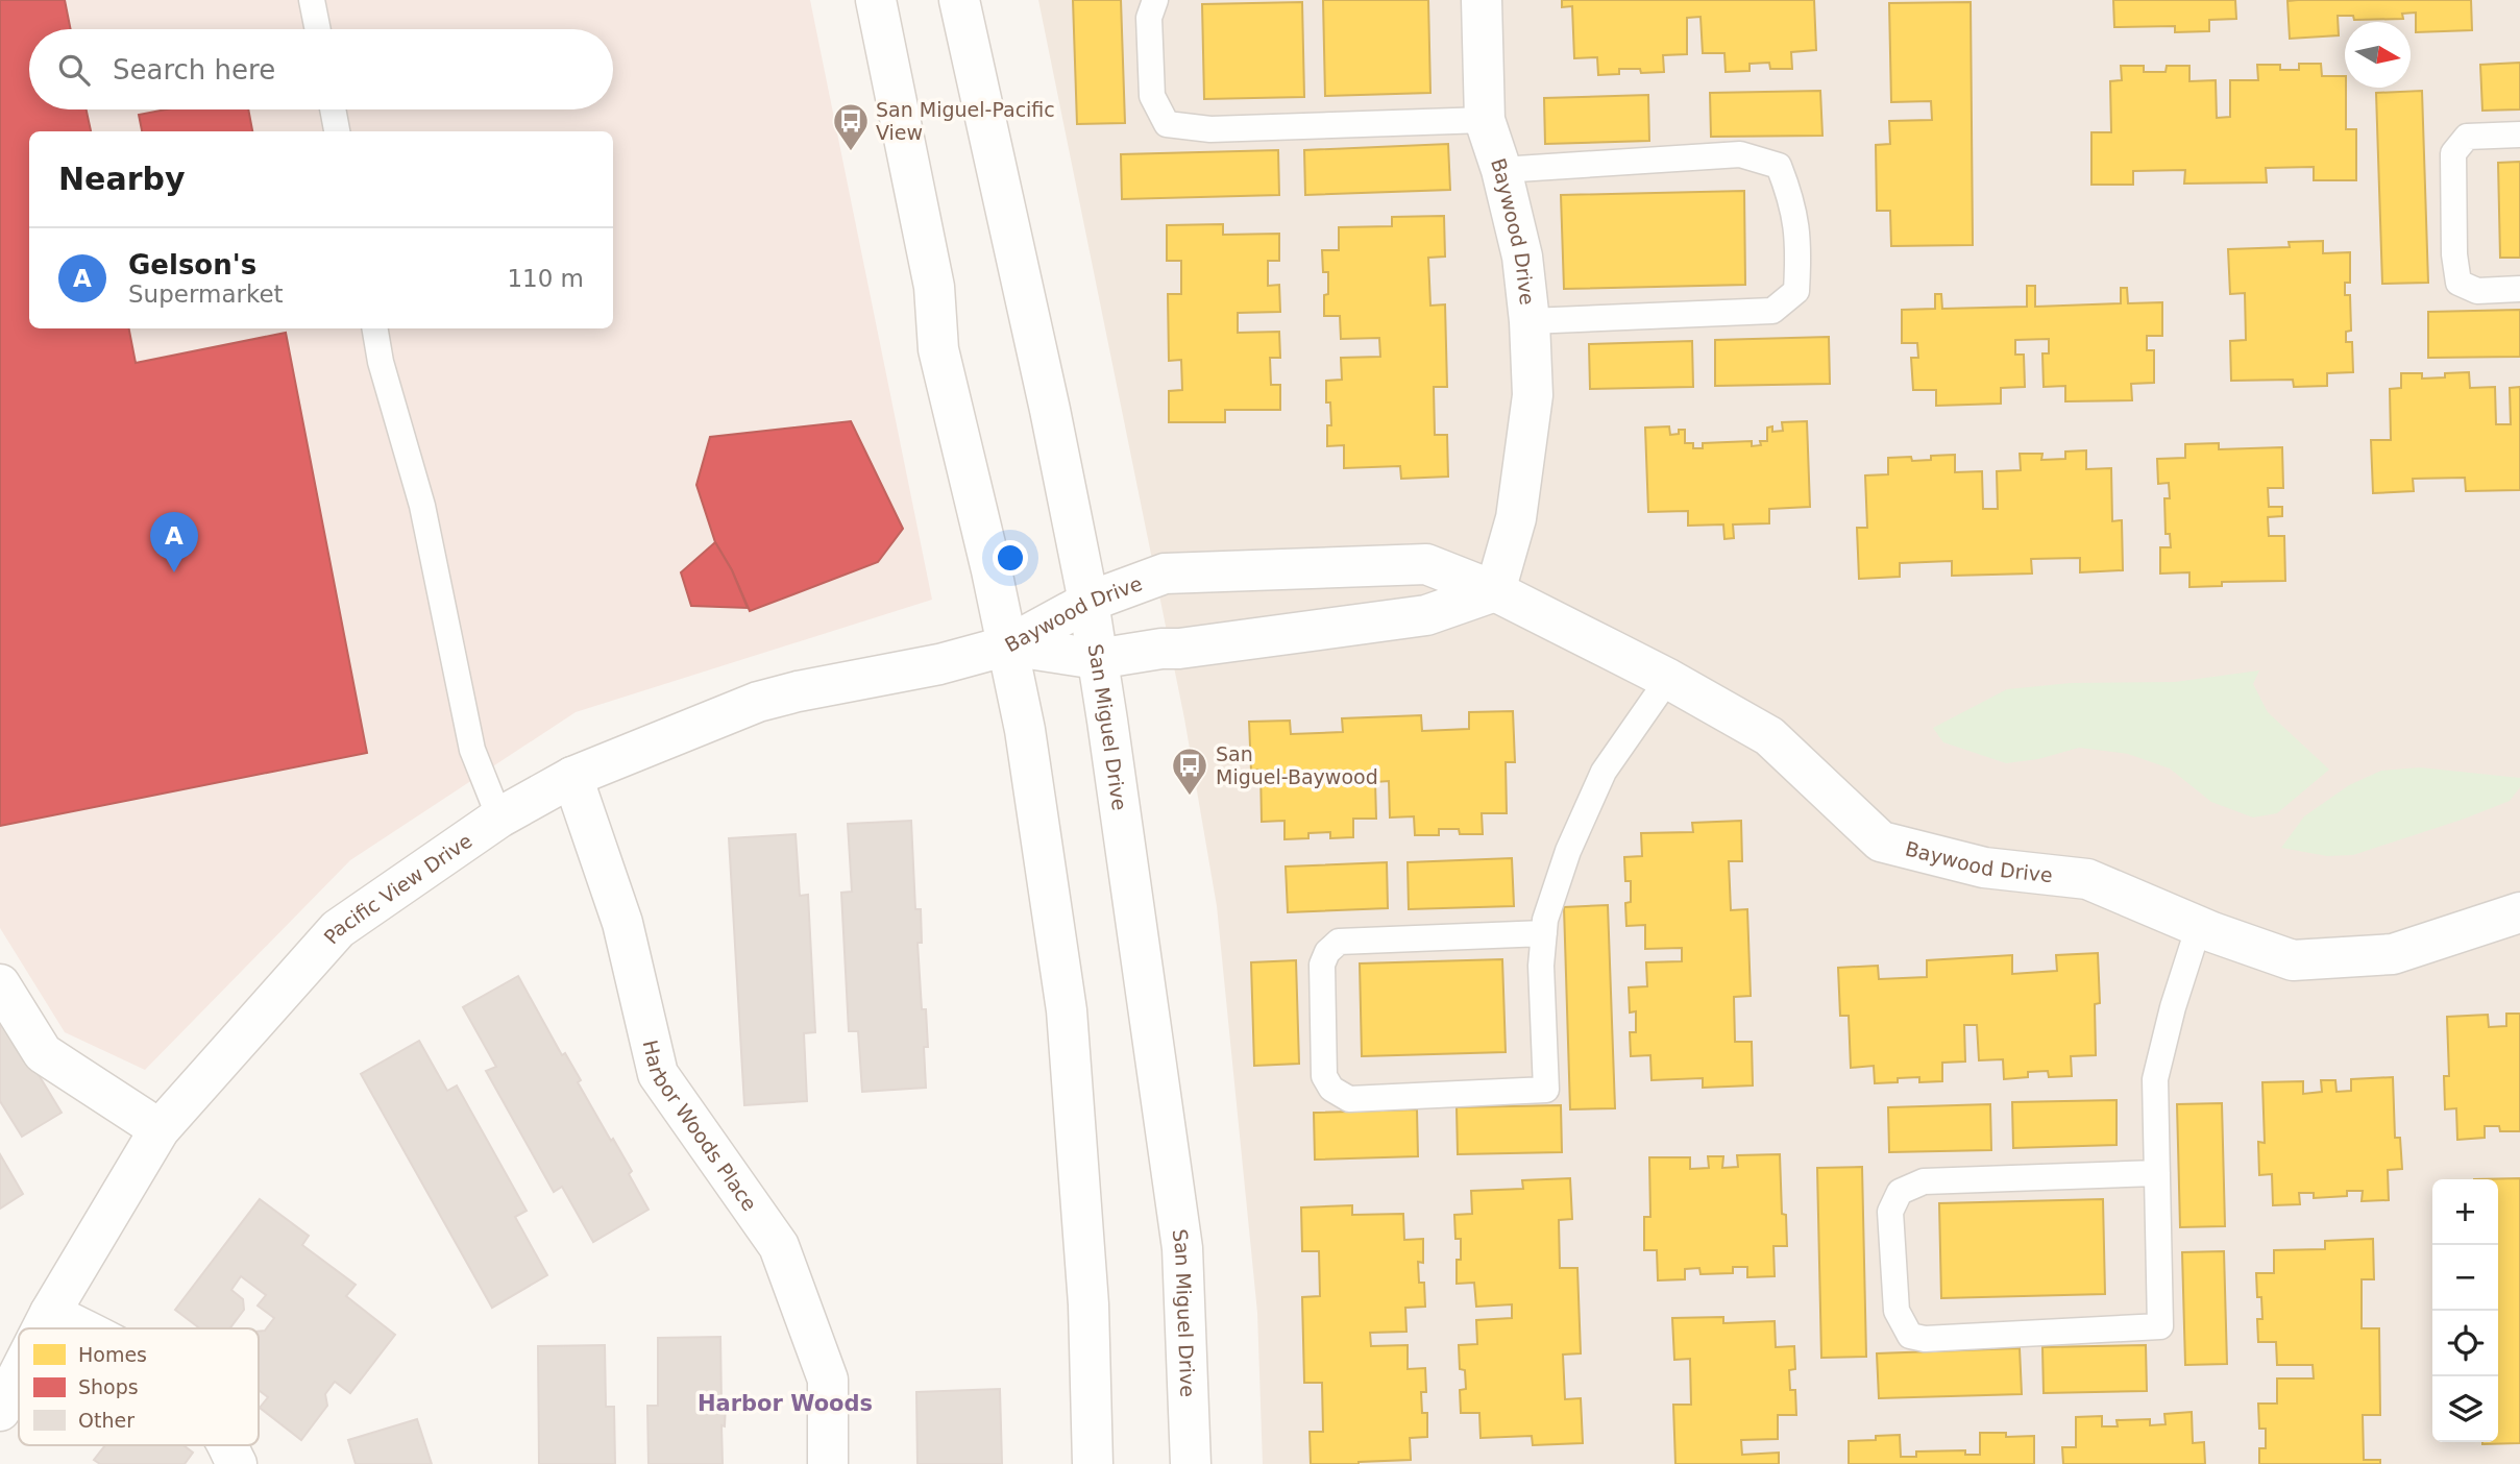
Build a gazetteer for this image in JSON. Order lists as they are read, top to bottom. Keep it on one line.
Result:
{"streets":{"street":["Baywood Drive","San Miguel Drive","Pacific View Drive","Harbor Woods Place"]},"crossings":[["Baywood Drive","San Miguel Drive"],["Baywood Drive","Pacific View Drive"],["Pacific View Drive","Harbor Woods Place"]],"districts":["Harbor Woods"],"places":{"bus stop":["San Miguel-Pacific View","San Miguel-Baywood"]},"legend":["Homes","Shops","Other"],"north":"right","page":{"search":"Search here","heading":"Nearby","list":[{"mark":"A","name":"Gelson's","note":"Supermarket","value":"110 m"}],"pins":"A","map_buttons":["+","−"]}}
